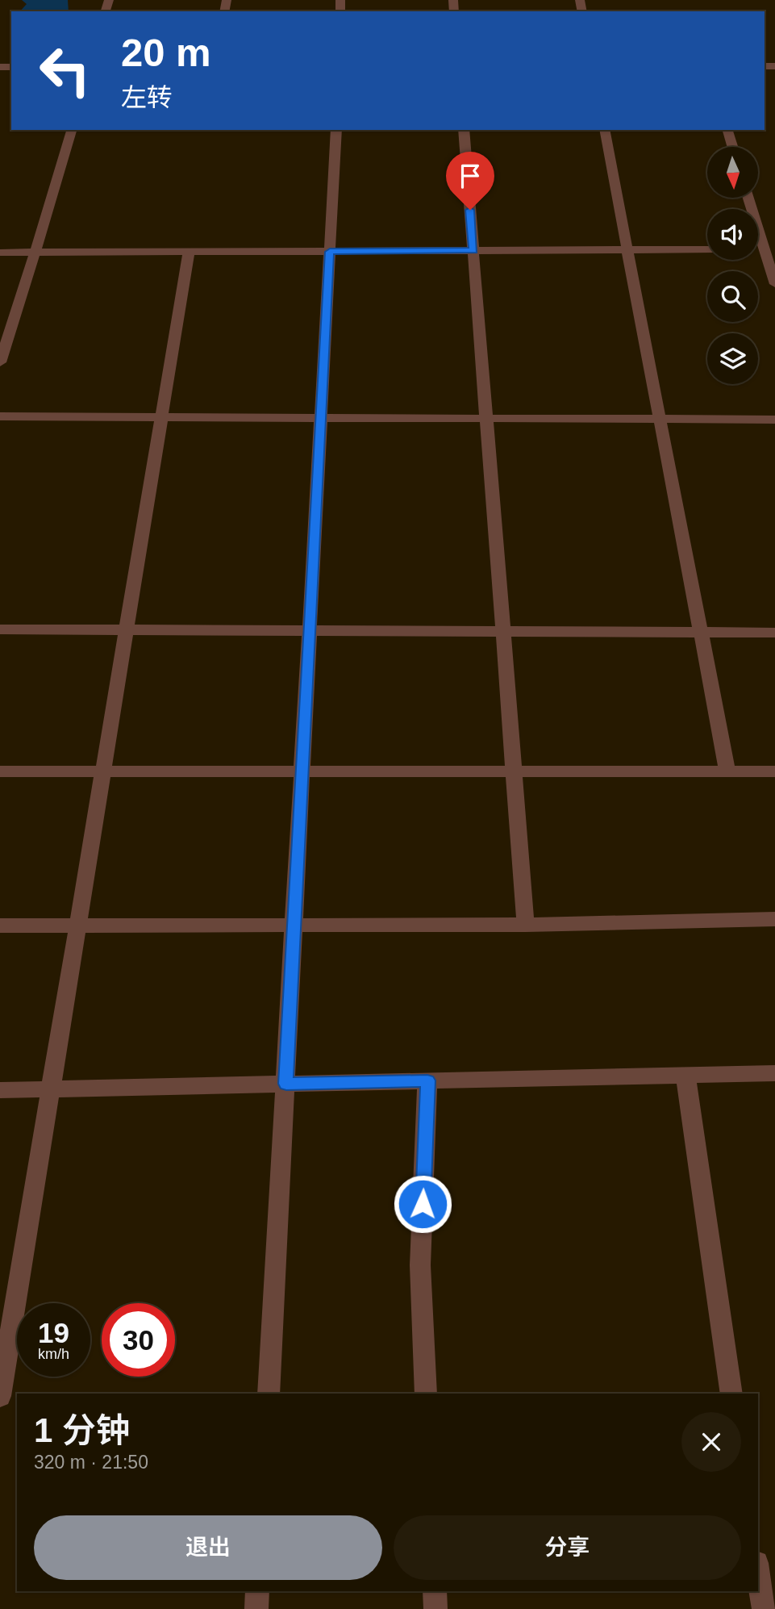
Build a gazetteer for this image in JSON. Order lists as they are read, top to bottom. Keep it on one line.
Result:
{"north":"bottom","page":{"turn":["20 m","左转"],"speed":"19 km/h","limit":"30","heading":["1 分钟","320 m · 21:50"],"buttons":["退出","分享"]}}
